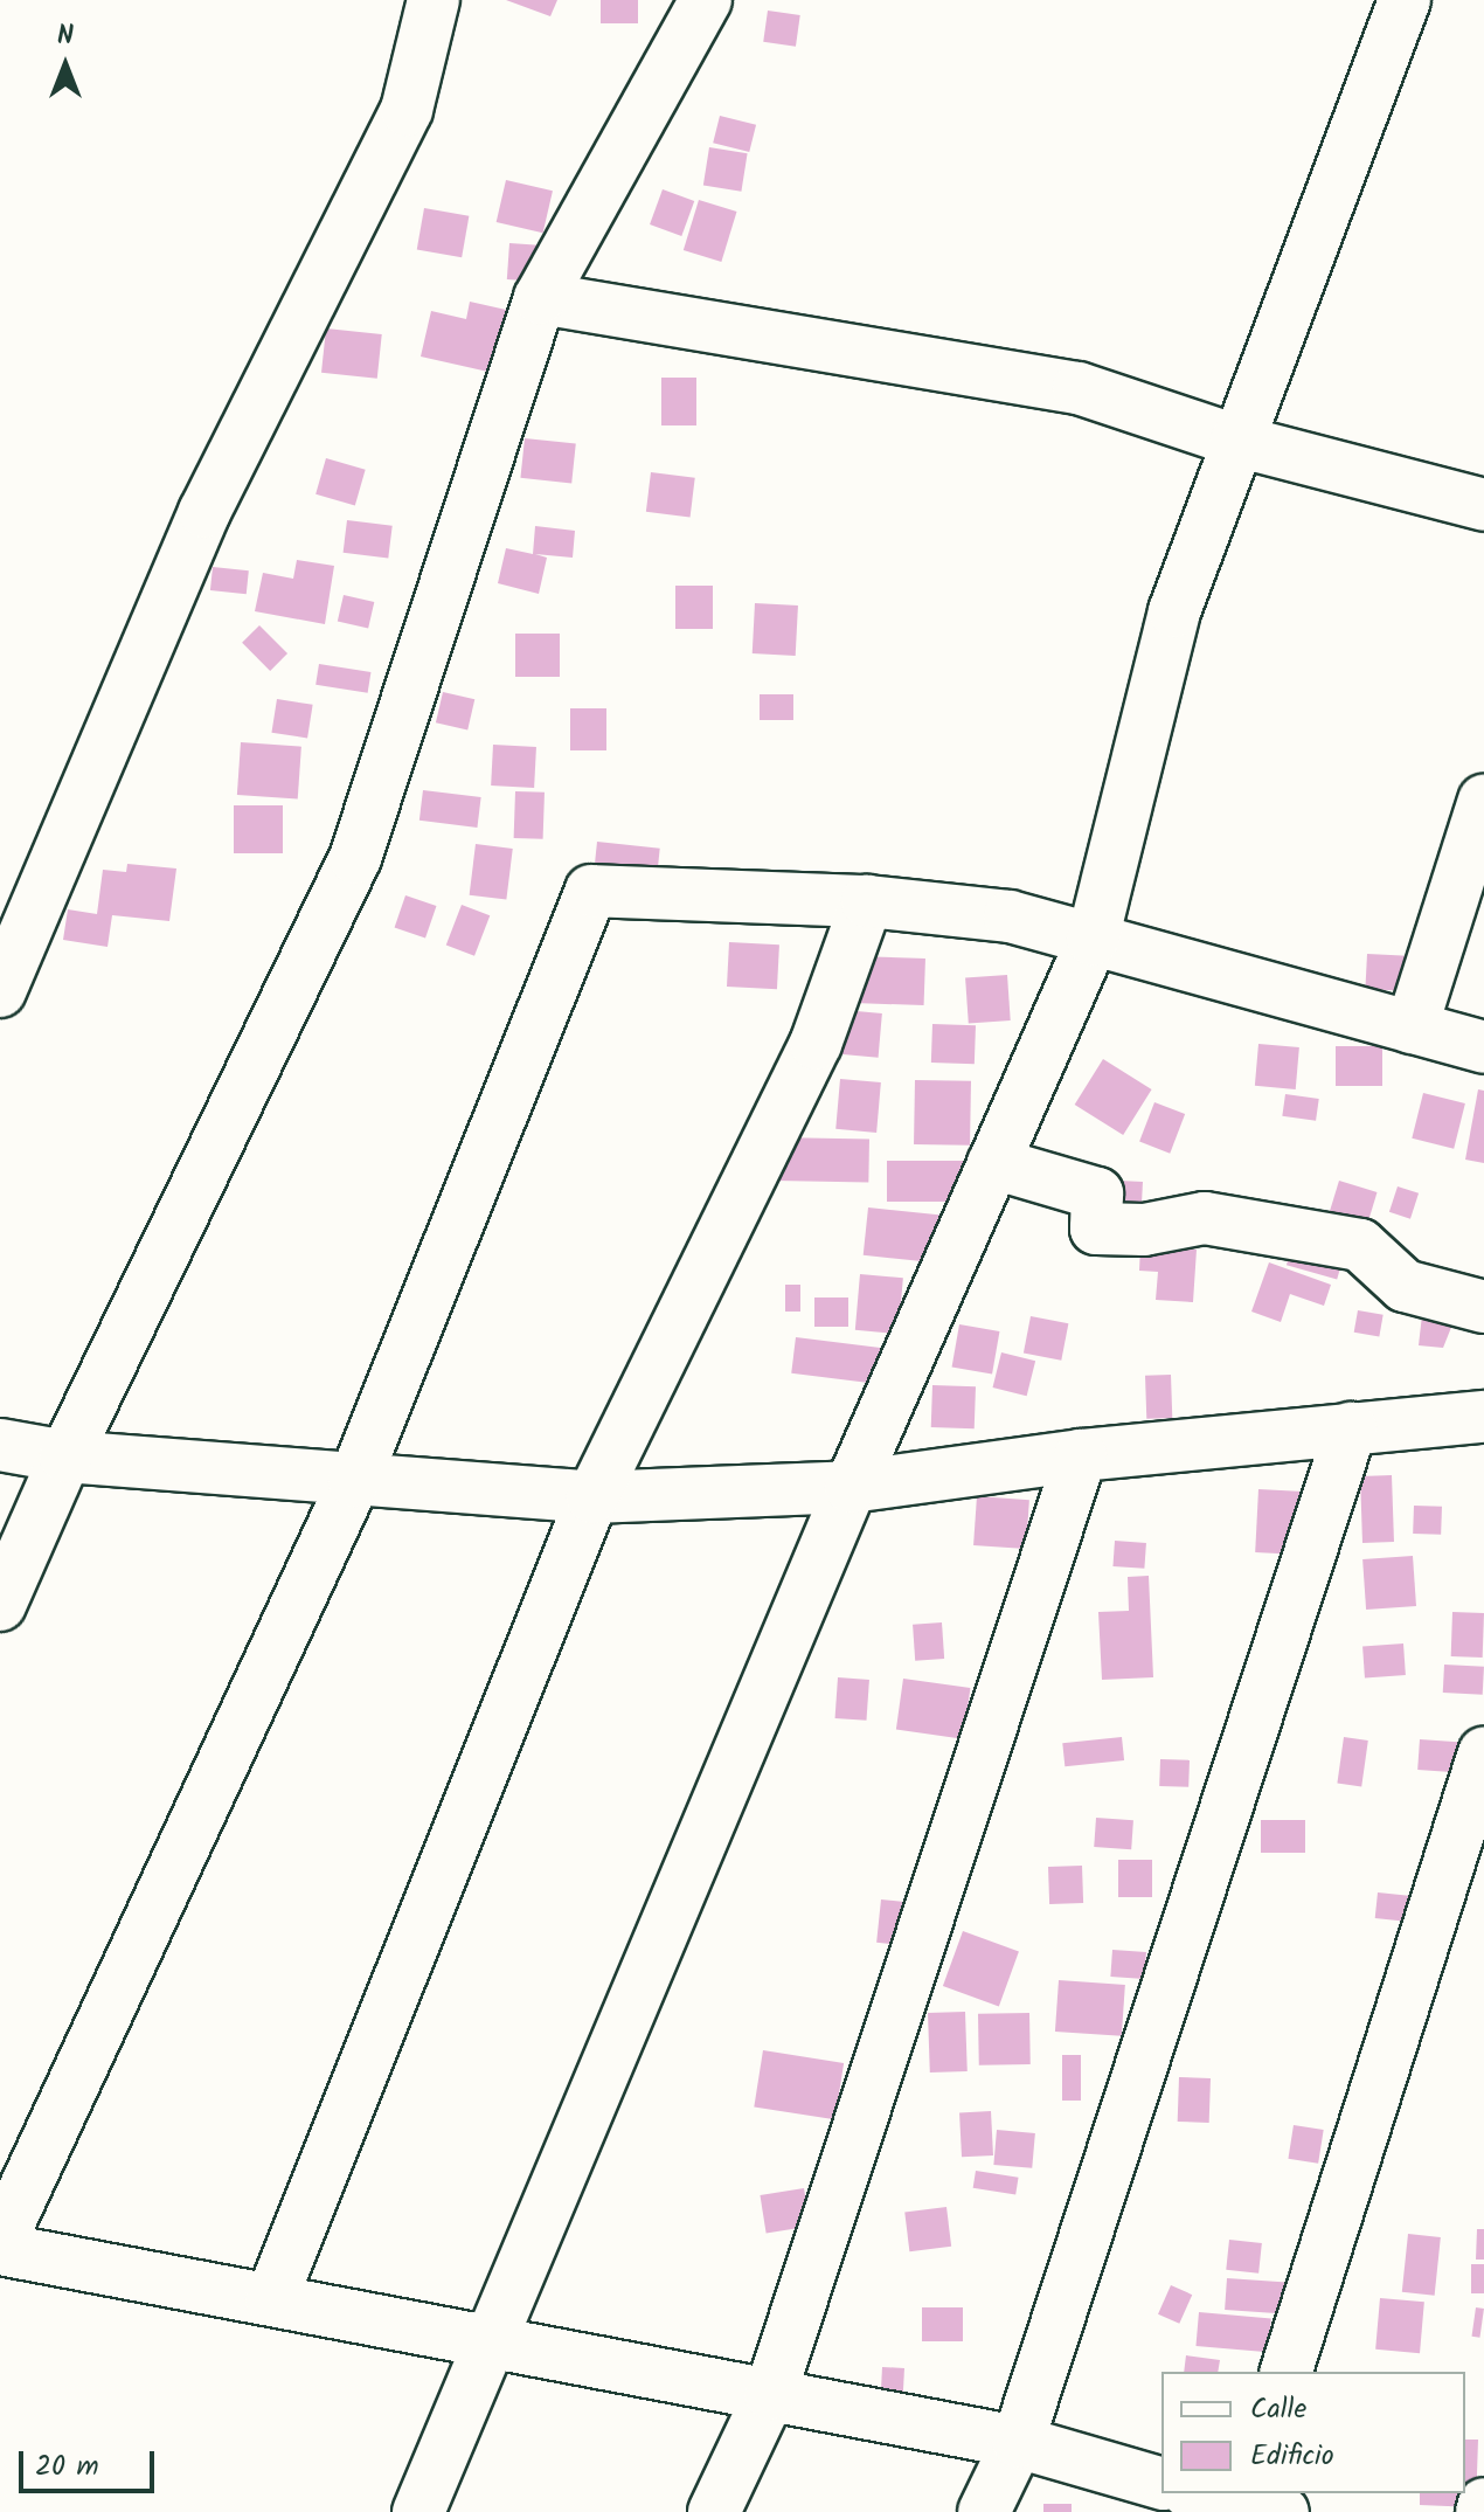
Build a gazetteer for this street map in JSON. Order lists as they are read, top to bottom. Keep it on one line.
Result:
{"legend":["Calle","Edificio"],"scale_bar":"20 m","north":"top"}
